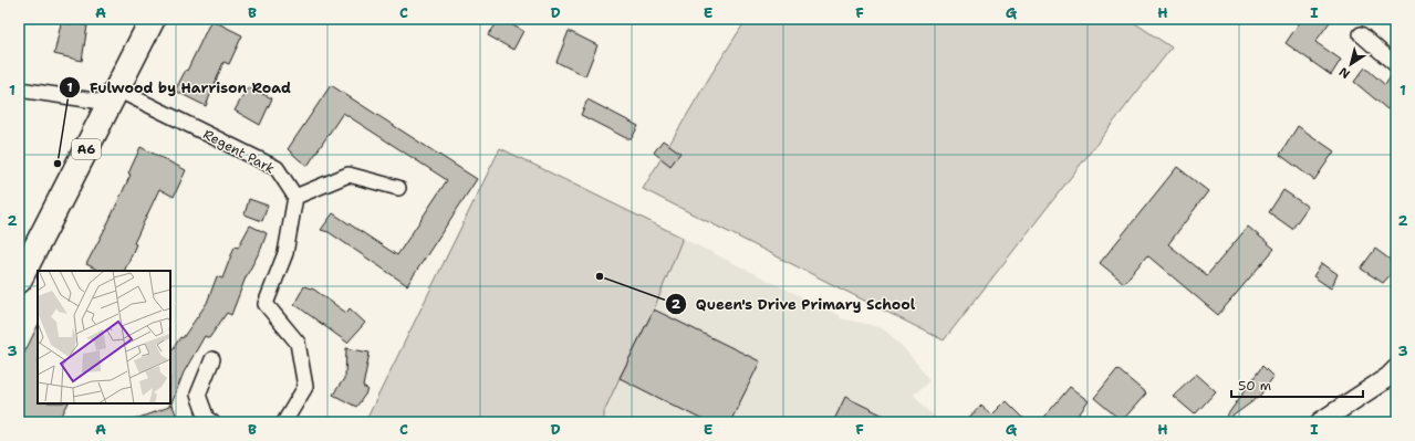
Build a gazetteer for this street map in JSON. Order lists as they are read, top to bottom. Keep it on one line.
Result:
{"streets":{"highway":["A6"],"street":["Regent Park"]},"crossings":[["A6","Regent Park"]],"places":["Fulwood by Harrison Road","Queen's Drive Primary School"],"scale_bar":"50 m","north":"bottom left","grid":{"columns":["A","B","C","D","E","F","G","H","I"],"rows":["1","2","3"]}}
